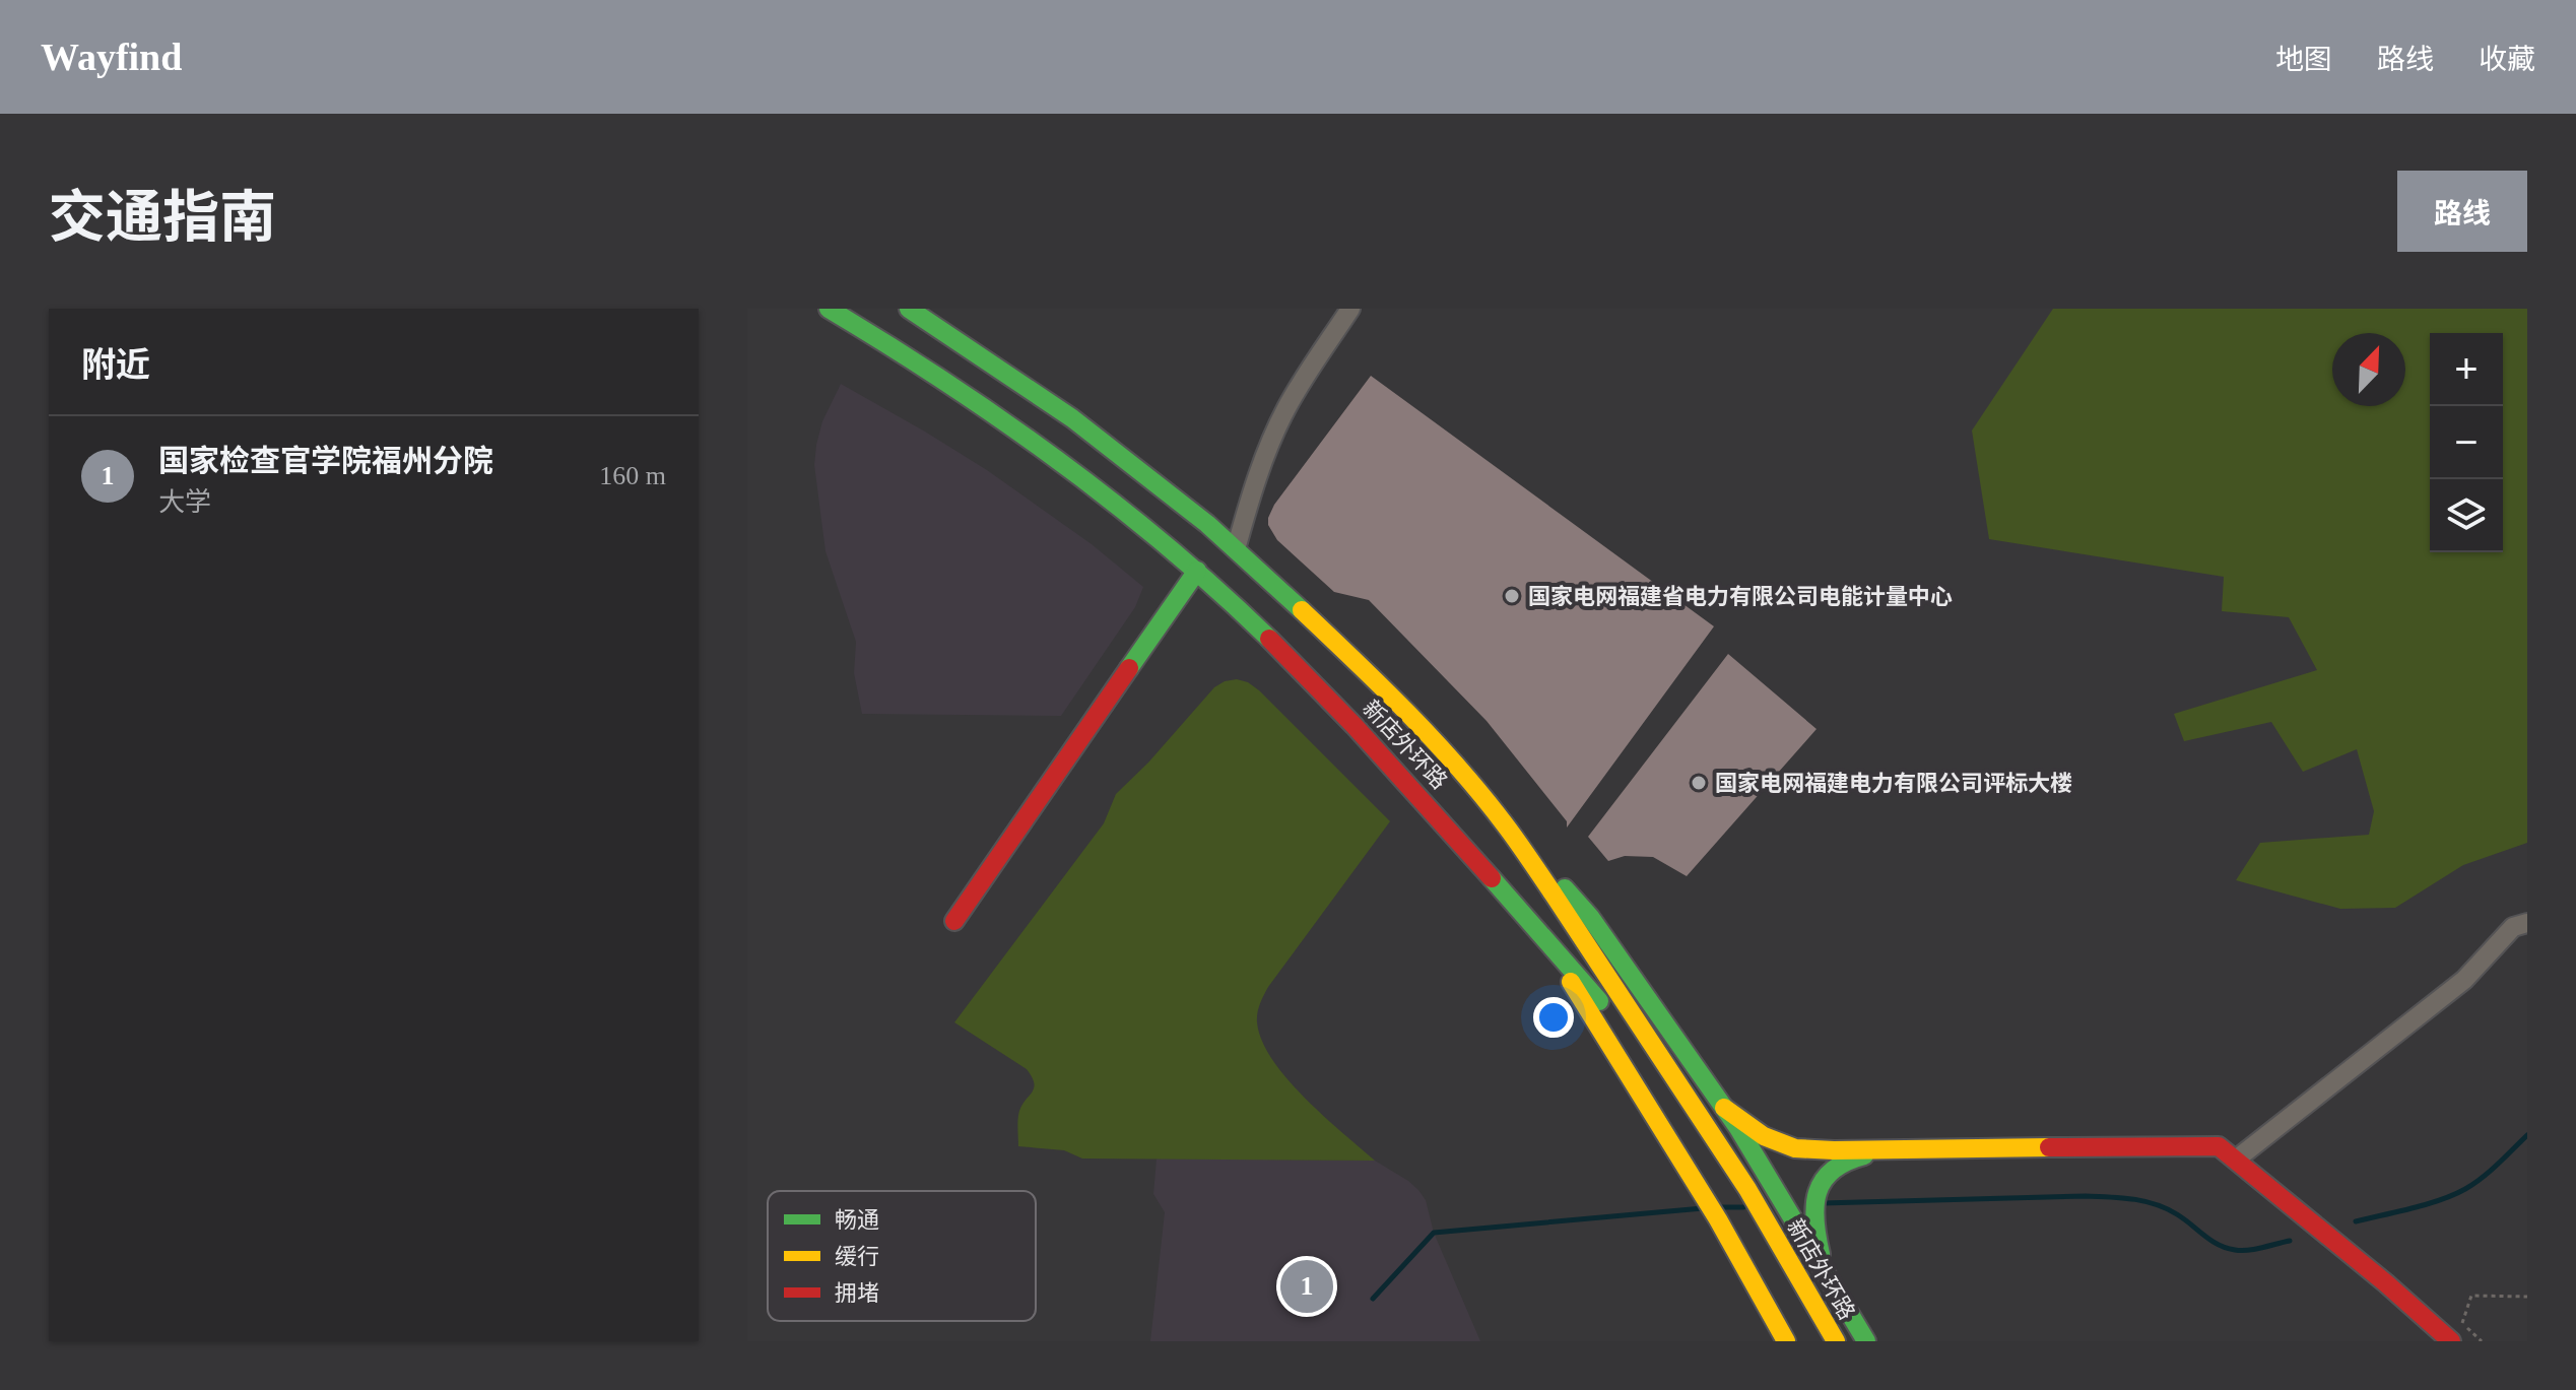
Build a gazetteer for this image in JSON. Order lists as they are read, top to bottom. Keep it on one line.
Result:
{"streets":{"main road":["新店外环路"]},"places":["国家电网福建省电力有限公司电能计量中心","国家电网福建电力有限公司评标大楼"],"legend":["畅通","缓行","拥堵"],"north":"top right","page":{"header":"Wayfind","nav":["地图","路线","收藏"],"title":"交通指南","buttons":"路线","heading":"附近","map_buttons":["+","−"],"list":[{"mark":"1","name":"国家检查官学院福州分院","note":"大学","value":"160 m"}],"pins":"1"}}
